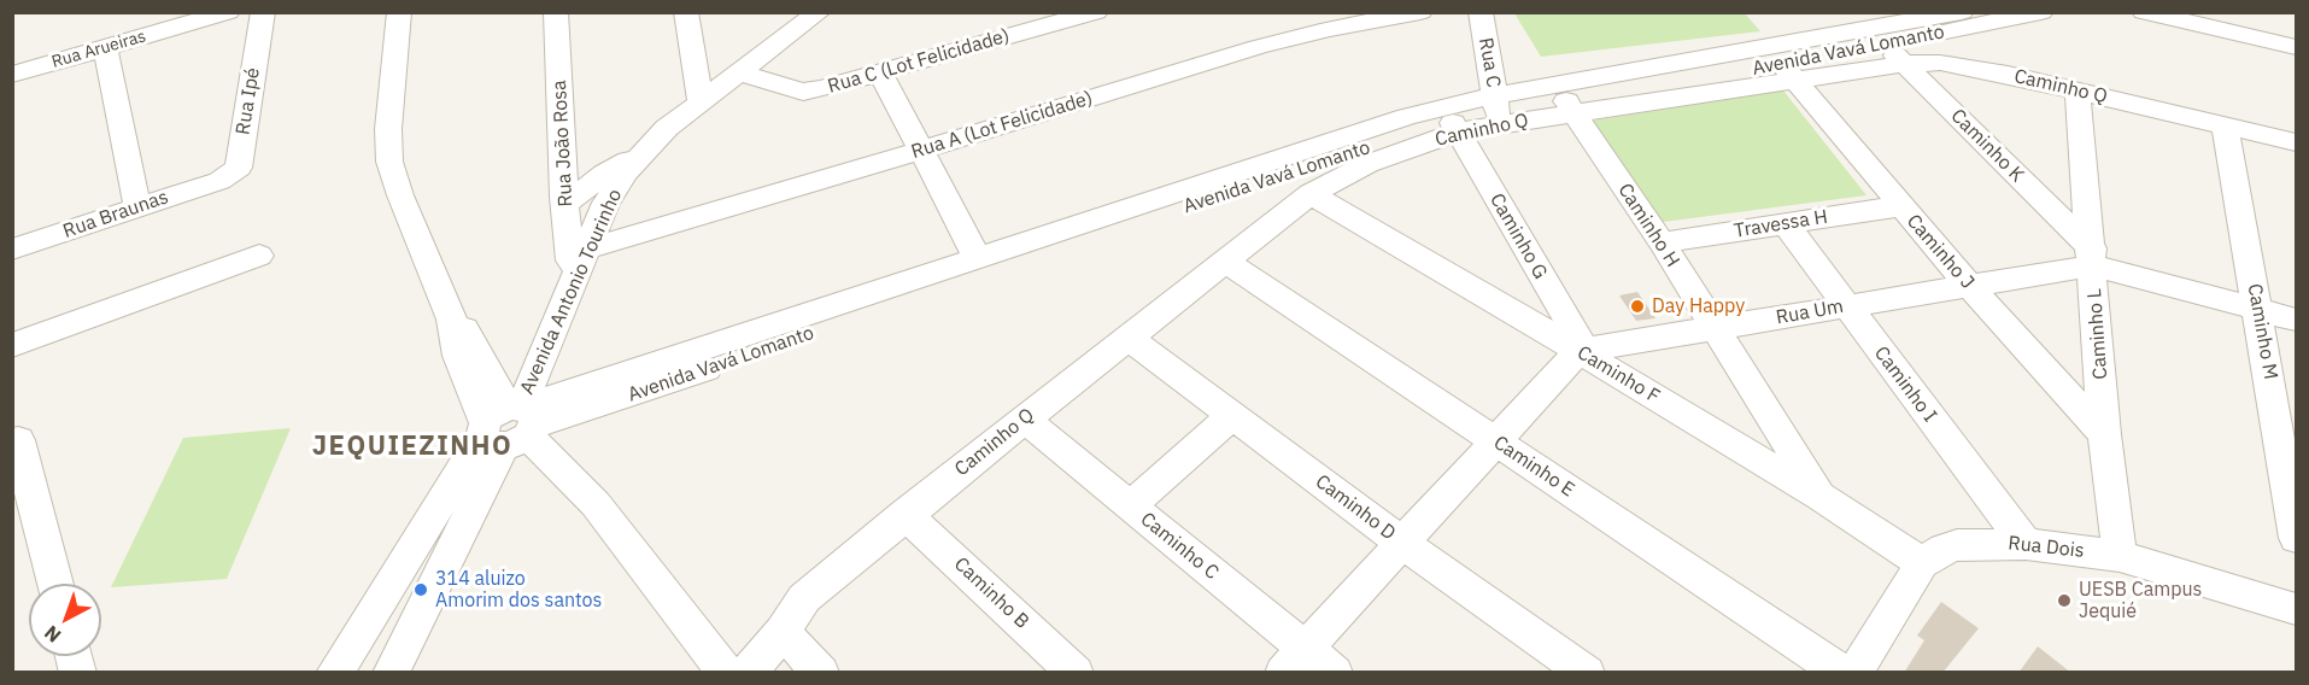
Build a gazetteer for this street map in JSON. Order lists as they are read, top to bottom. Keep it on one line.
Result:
{"streets":{"street":["Rua Arueiras","Avenida Vavá Lomanto","Rua C (Lot Felicidade)","Rua C","Caminho Q","Rua Ipé","Rua A (Lot Felicidade)","Rua João Rosa","Caminho K","Rua Braunas","Travessa H","Caminho H","Caminho G","Caminho J","Avenida Antonio Tourinho","Rua Um","Caminho M","Caminho L","Caminho F","Caminho I","Caminho E","Caminho D","Caminho C","Rua Dois","Caminho B"]},"crossings":[["Avenida Vavá Lomanto","Rua C"],["Avenida Vavá Lomanto","Caminho Q"],["Avenida Vavá Lomanto","Caminho K"],["Avenida Vavá Lomanto","Caminho H"],["Avenida Vavá Lomanto","Caminho G"],["Avenida Vavá Lomanto","Caminho J"],["Avenida Vavá Lomanto","Avenida Antonio Tourinho"],["Rua C (Lot Felicidade)","Avenida Antonio Tourinho"],["Caminho Q","Caminho K"],["Caminho Q","Caminho H"],["Caminho Q","Caminho G"],["Caminho Q","Caminho J"],["Caminho Q","Caminho M"],["Caminho Q","Caminho L"],["Caminho Q","Caminho F"],["Caminho Q","Caminho E"],["Caminho Q","Caminho D"],["Caminho Q","Caminho C"],["Caminho Q","Caminho B"],["Rua Ipé","Rua Braunas"],["Rua A (Lot Felicidade)","Rua João Rosa"],["Rua A (Lot Felicidade)","Avenida Antonio Tourinho"],["Rua João Rosa","Avenida Antonio Tourinho"],["Caminho K","Rua Um"],["Caminho K","Caminho L"],["Travessa H","Caminho H"],["Travessa H","Caminho J"],["Travessa H","Caminho I"],["Caminho H","Rua Um"],["Caminho H","Caminho F"],["Caminho G","Rua Um"],["Caminho G","Caminho F"],["Caminho J","Rua Um"],["Caminho J","Caminho L"],["Rua Um","Caminho M"],["Rua Um","Caminho L"],["Rua Um","Caminho F"],["Rua Um","Caminho I"],["Caminho L","Rua Dois"],["Caminho F","Rua Dois"],["Caminho I","Rua Dois"]],"districts":["JEQUIEZINHO"],"places":["Day Happy","314 aluizo Amorim dos santos","UESB Campus Jequié"],"north":"bottom left"}
